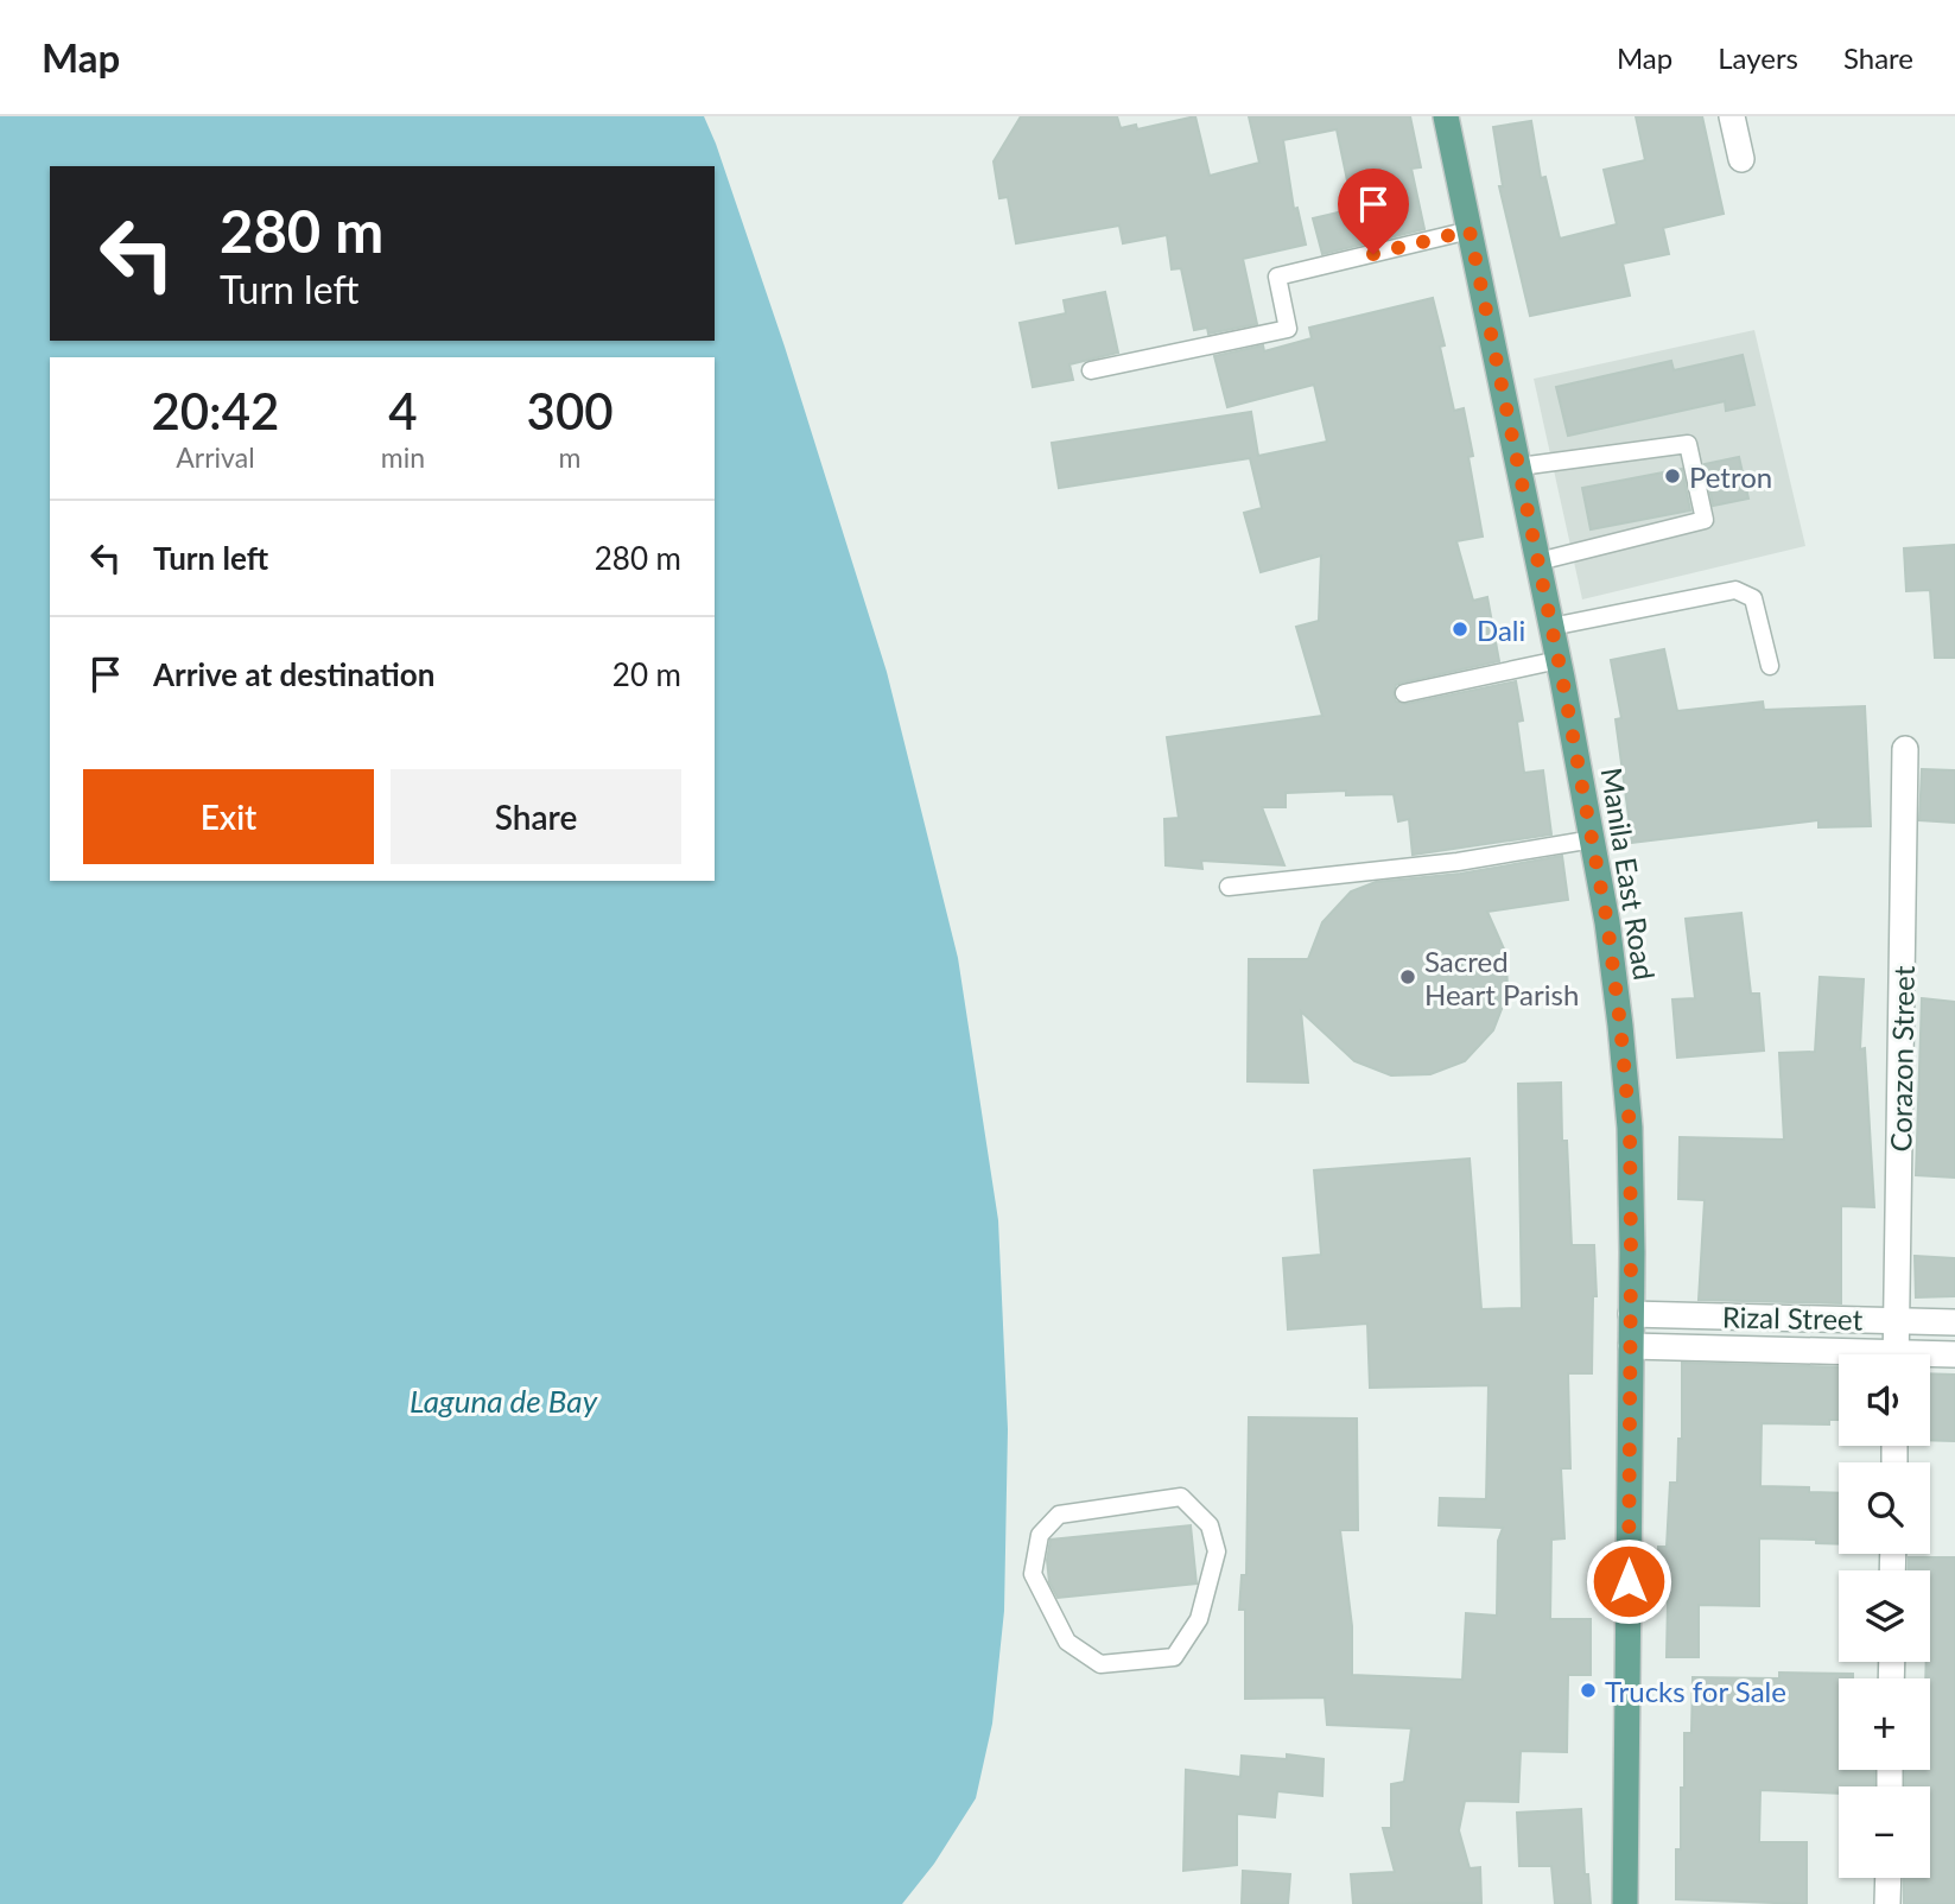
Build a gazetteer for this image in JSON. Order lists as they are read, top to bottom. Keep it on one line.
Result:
{"streets":{"main road":["Manila East Road"],"street":["Corazon Street","Rizal Street"]},"crossings":[["Manila East Road","Rizal Street"],["Corazon Street","Rizal Street"]],"water":["Laguna de Bay"],"places":["Petron","Dali","Sacred Heart Parish","Trucks for Sale"],"page":{"header":"Map","nav":["Map","Layers","Share"],"turn":["280 m","Turn left"],"eta":["20:42","Arrival","4","min","300","m"],"list":[{"name":"Turn left","value":"280 m"},{"name":"Arrive at destination","value":"20 m"}],"buttons":["Exit","Share"],"map_buttons":["+","−"]}}
